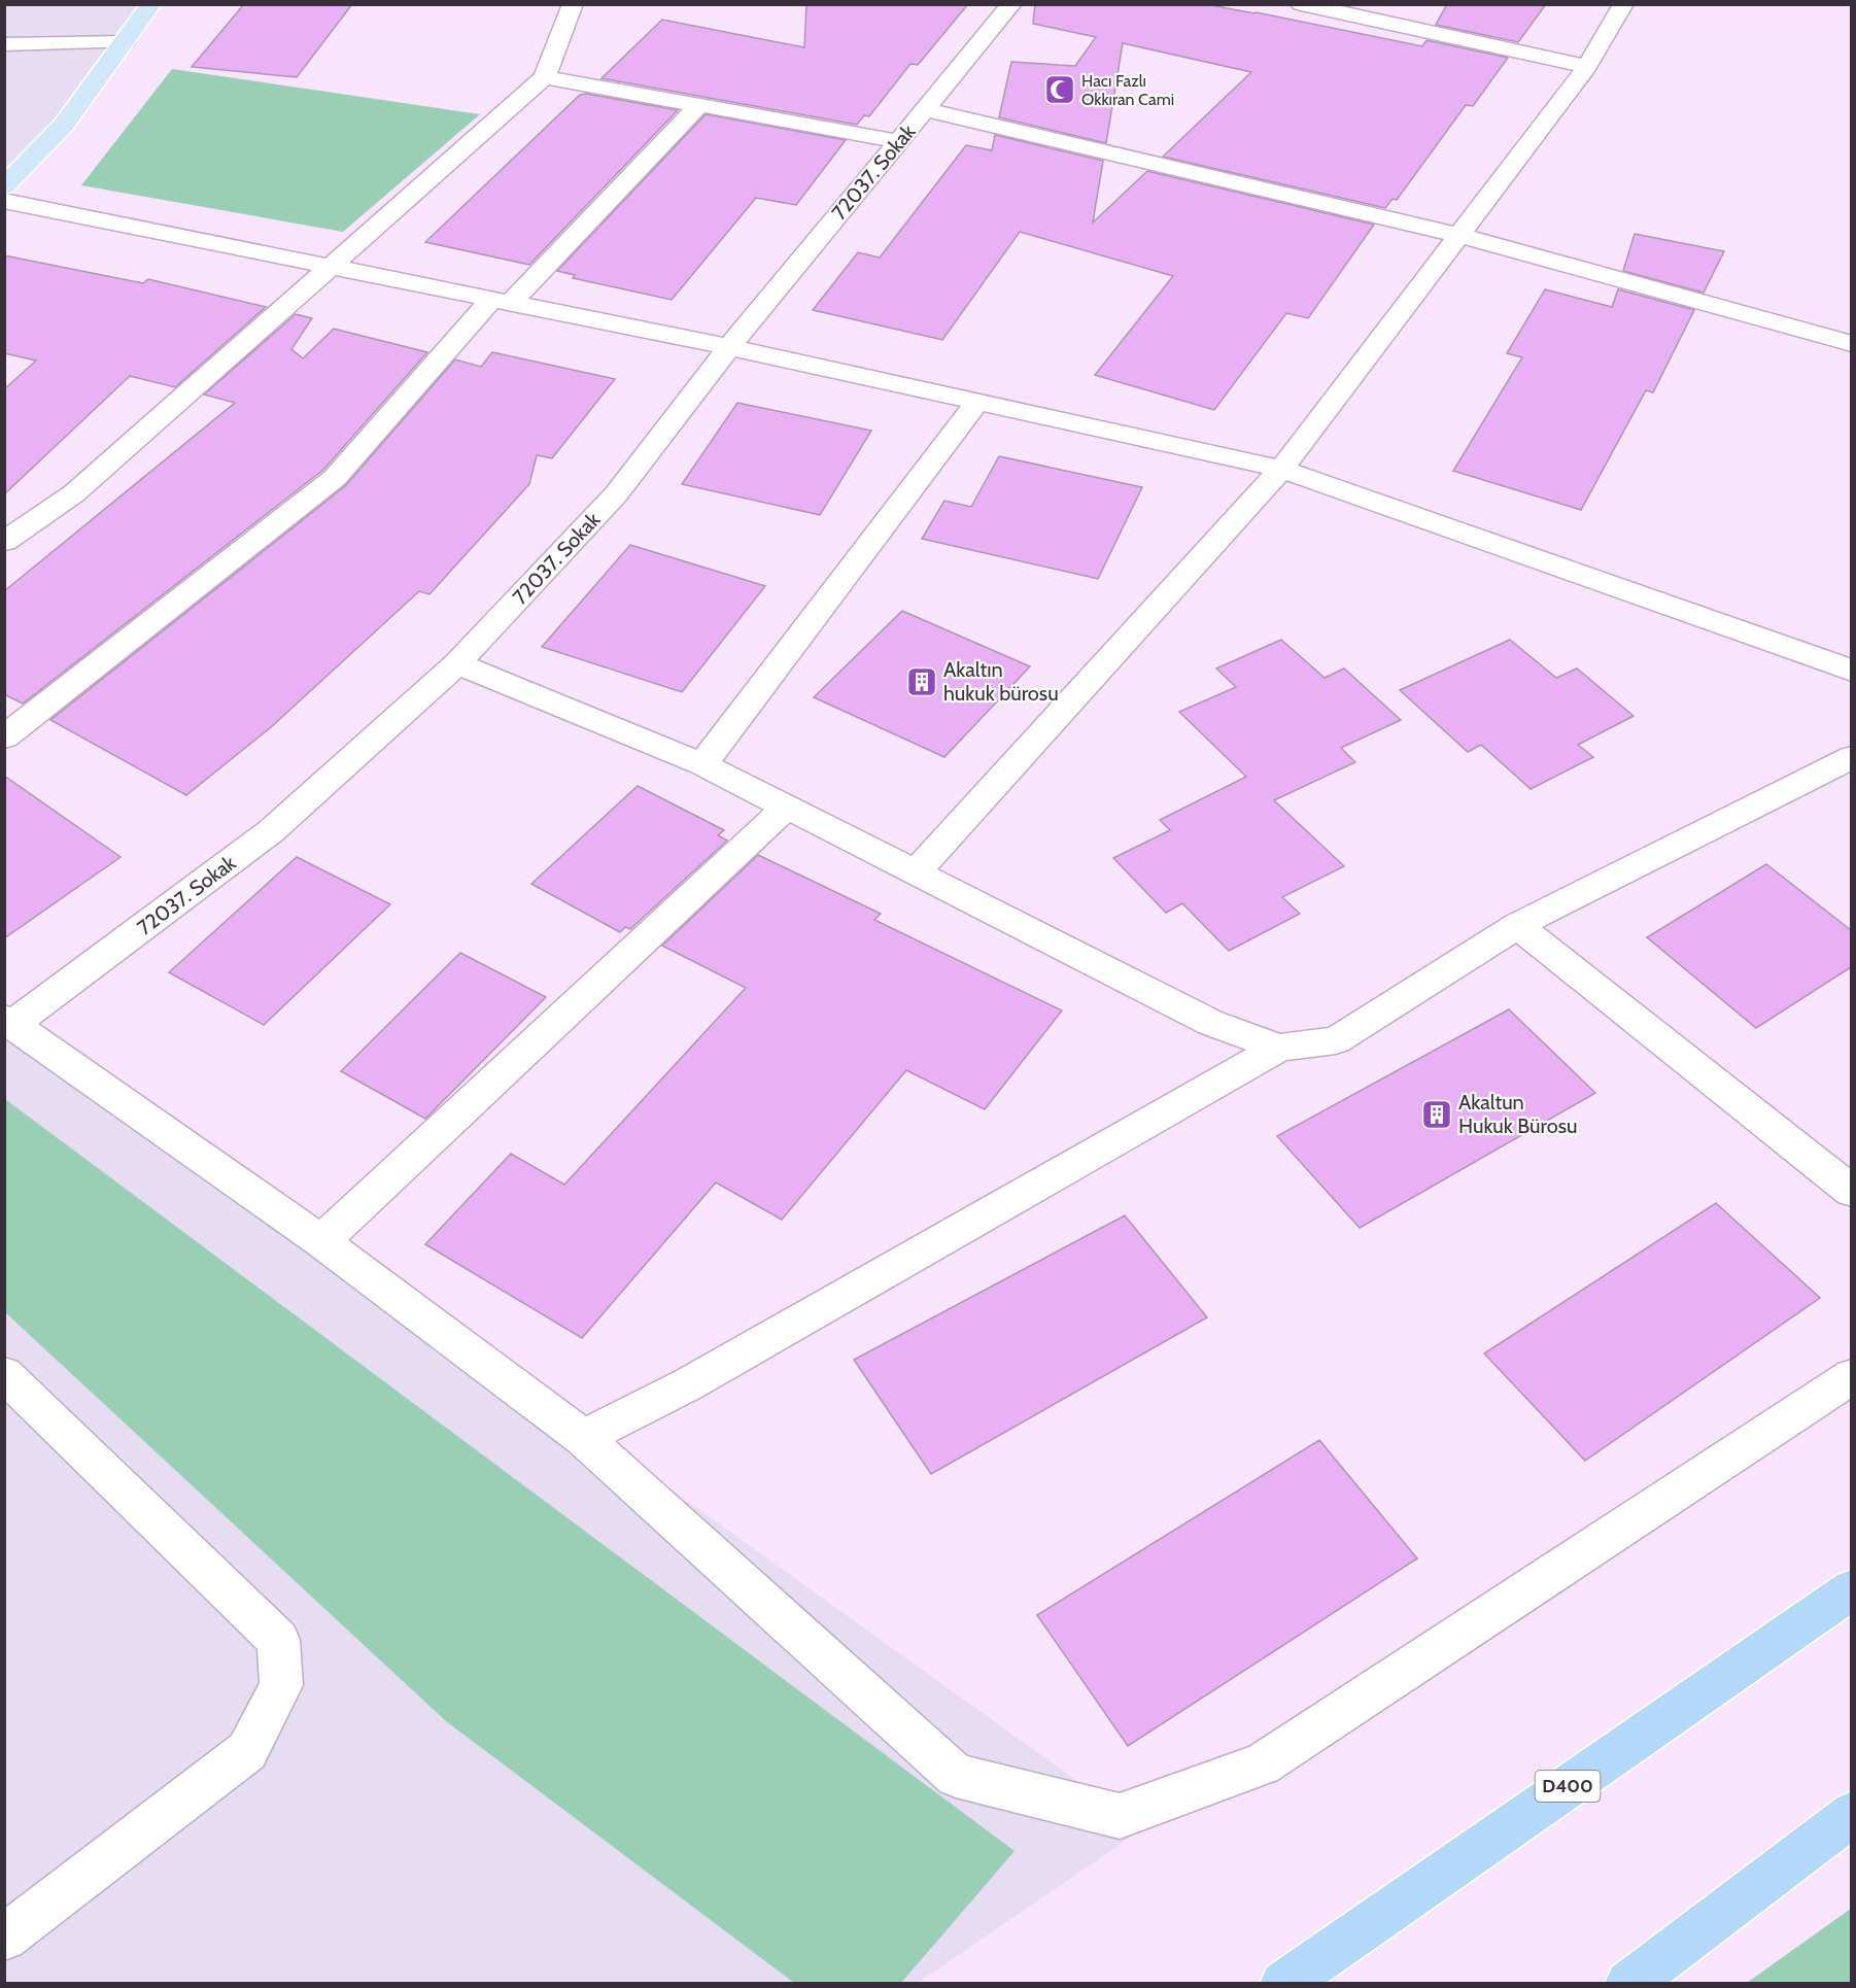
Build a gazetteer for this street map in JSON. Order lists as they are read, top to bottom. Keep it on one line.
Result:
{"streets":{"highway":["D400"],"street":["72037. Sokak"]},"places":{"mosque":["Hacı Fazlı Okkıran Cami"],"building":["Akaltın hukuk bürosu","Akaltun Hukuk Bürosu"]}}
